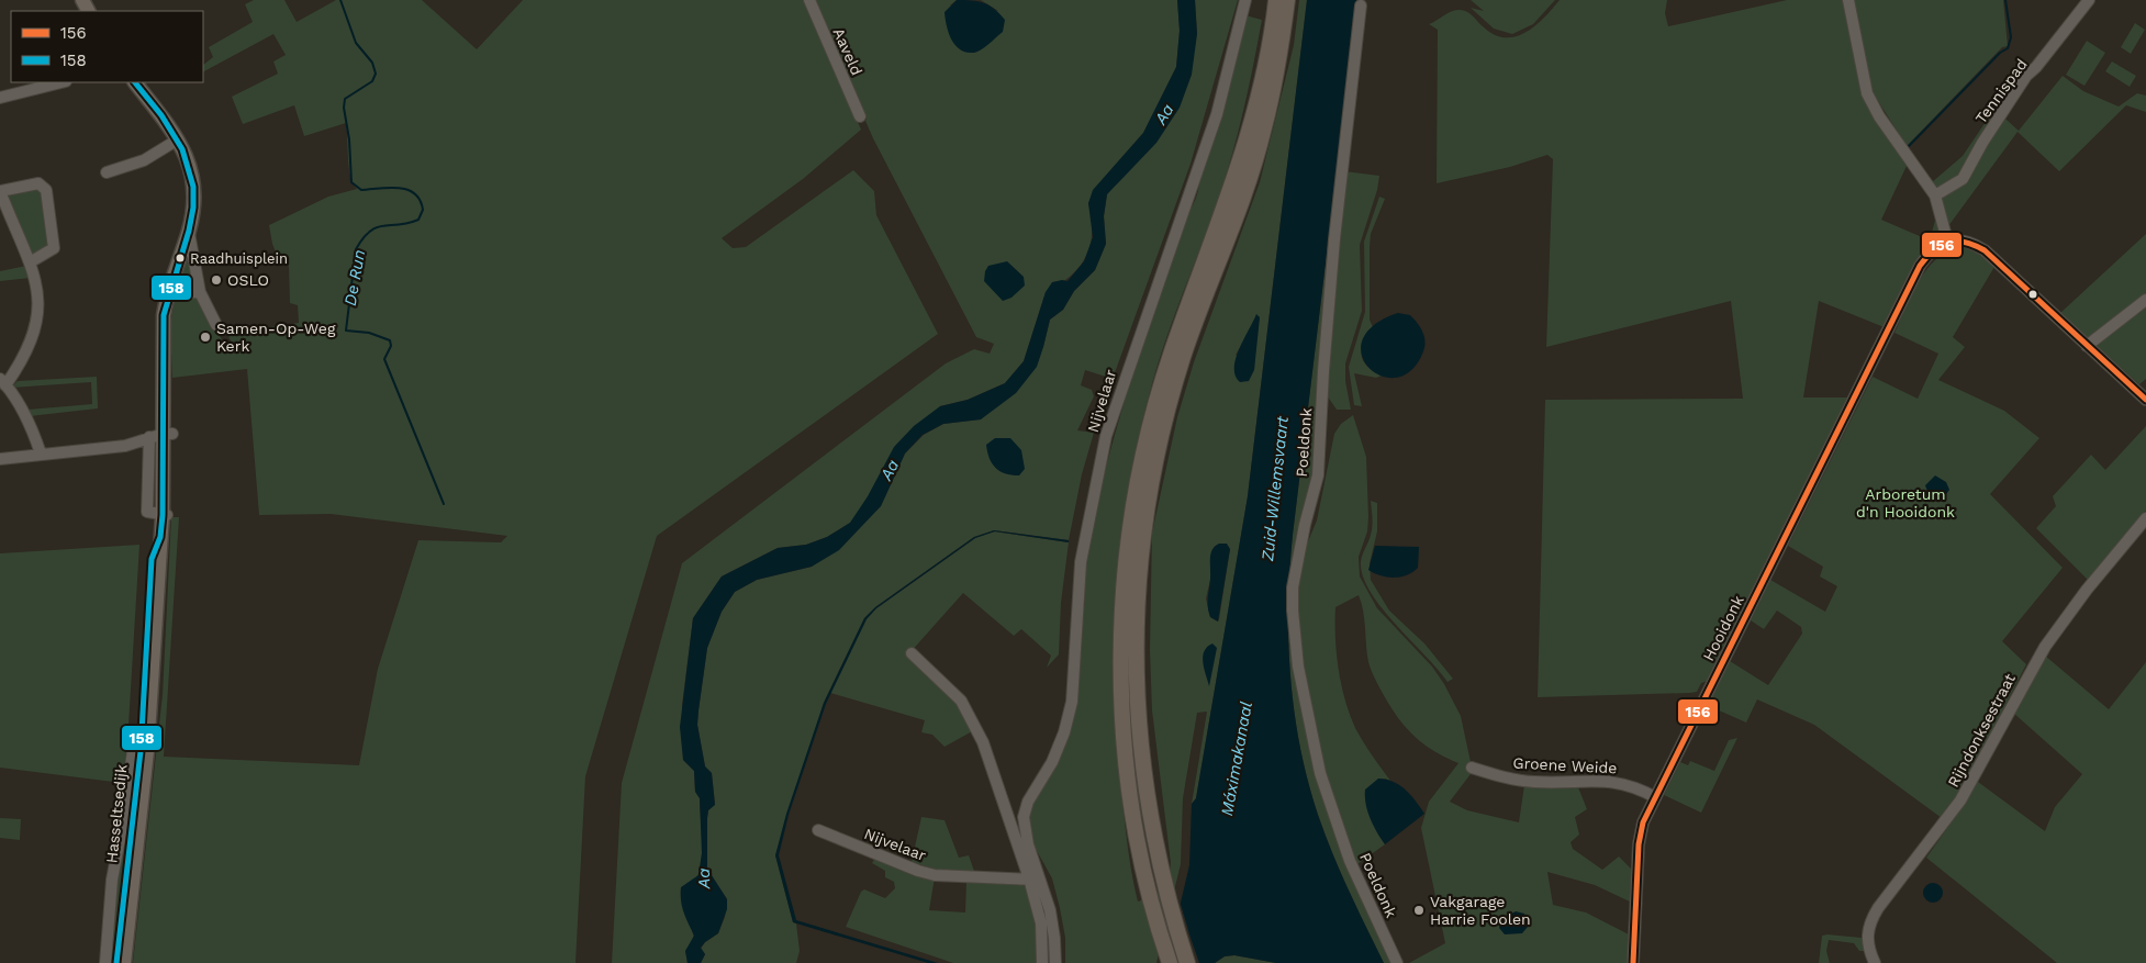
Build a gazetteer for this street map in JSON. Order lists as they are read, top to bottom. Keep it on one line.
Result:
{"streets":{"main road":["Hasseltsedijk"],"street":["Aaveld","Tennispad","Nijvelaar","Poeldonk","Hooidonk","Rijndonksestraat","Groene Weide"]},"crossings":[["Hooidonk","Groene Weide"]],"water":["Aa","De Run","Zuid-Willemsvaart","Máximakanaal"],"parks":["Arboretum d'n Hooidonk"],"places":["Raadhuisplein","OSLO","Samen-Op-Weg Kerk","Vakgarage Harrie Foolen"],"lines":["transit line 158","transit line 156"],"legend":["156","158"]}
